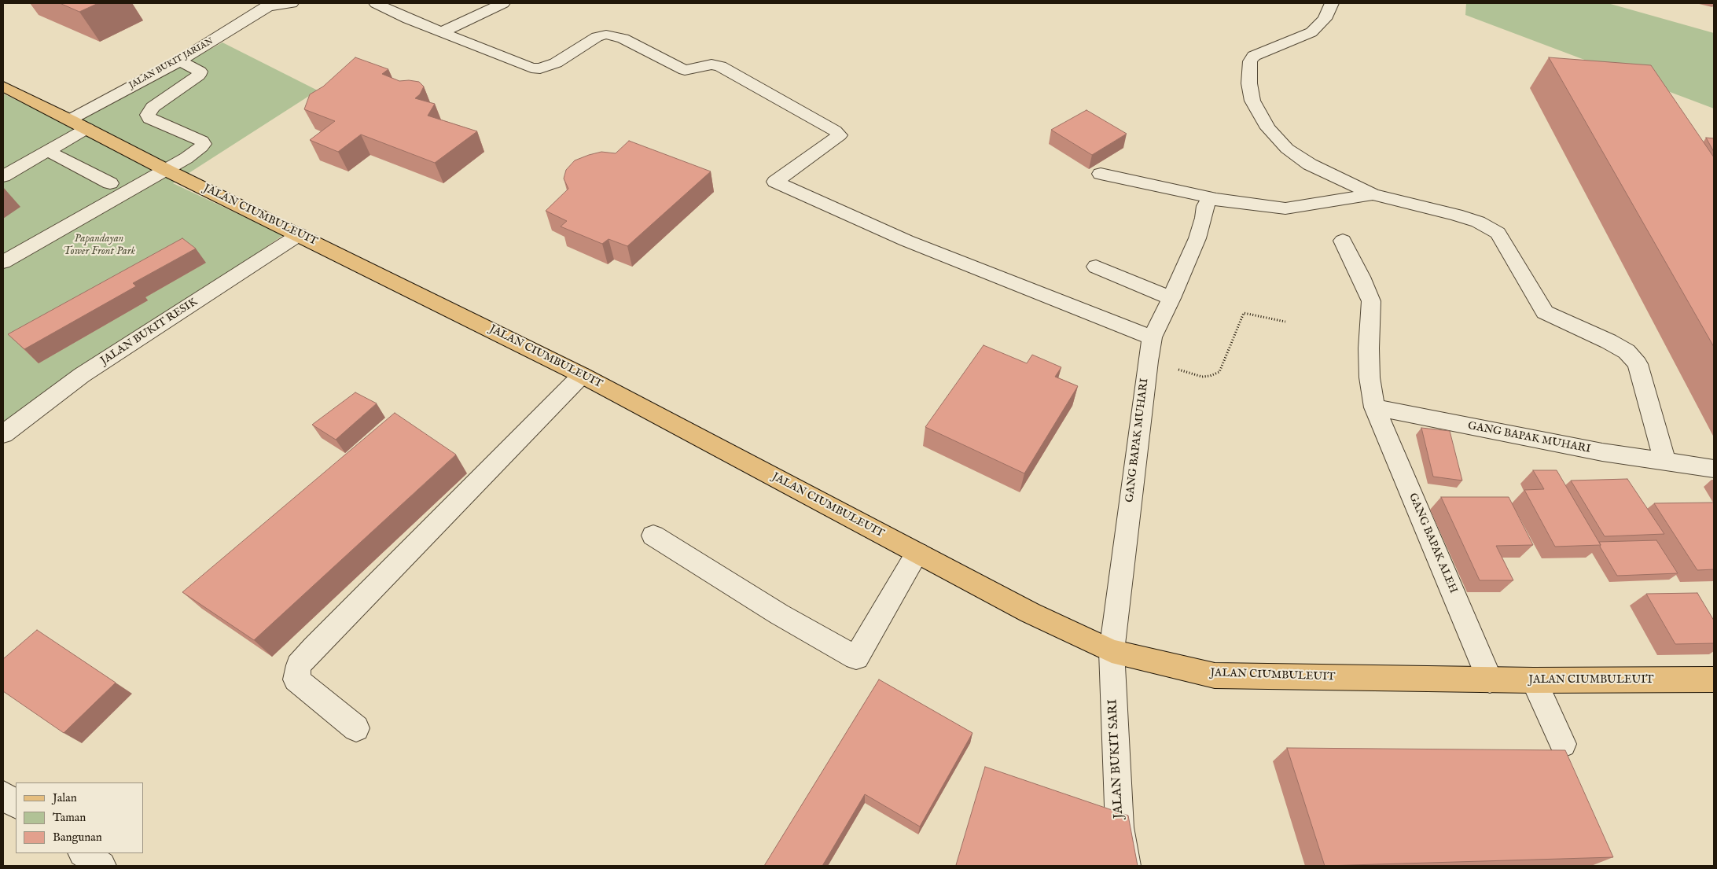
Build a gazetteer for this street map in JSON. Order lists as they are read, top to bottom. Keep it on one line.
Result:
{"streets":{"main road":["JALAN CIUMBULEUIT"],"street":["JALAN BUKIT JARIAN","JALAN BUKIT RESIK","GANG BAPAK MUHARI","GANG BAPAK ALEH","JALAN BUKIT SARI"]},"crossings":[["JALAN BUKIT JARIAN","JALAN CIUMBULEUIT"],["JALAN CIUMBULEUIT","JALAN BUKIT RESIK"],["JALAN CIUMBULEUIT","GANG BAPAK MUHARI"],["JALAN CIUMBULEUIT","GANG BAPAK ALEH"],["JALAN CIUMBULEUIT","JALAN BUKIT SARI"],["GANG BAPAK MUHARI","GANG BAPAK ALEH"],["GANG BAPAK MUHARI","JALAN BUKIT SARI"]],"parks":["Papandayan Tower Front Park"],"legend":["Jalan","Taman","Bangunan"]}
